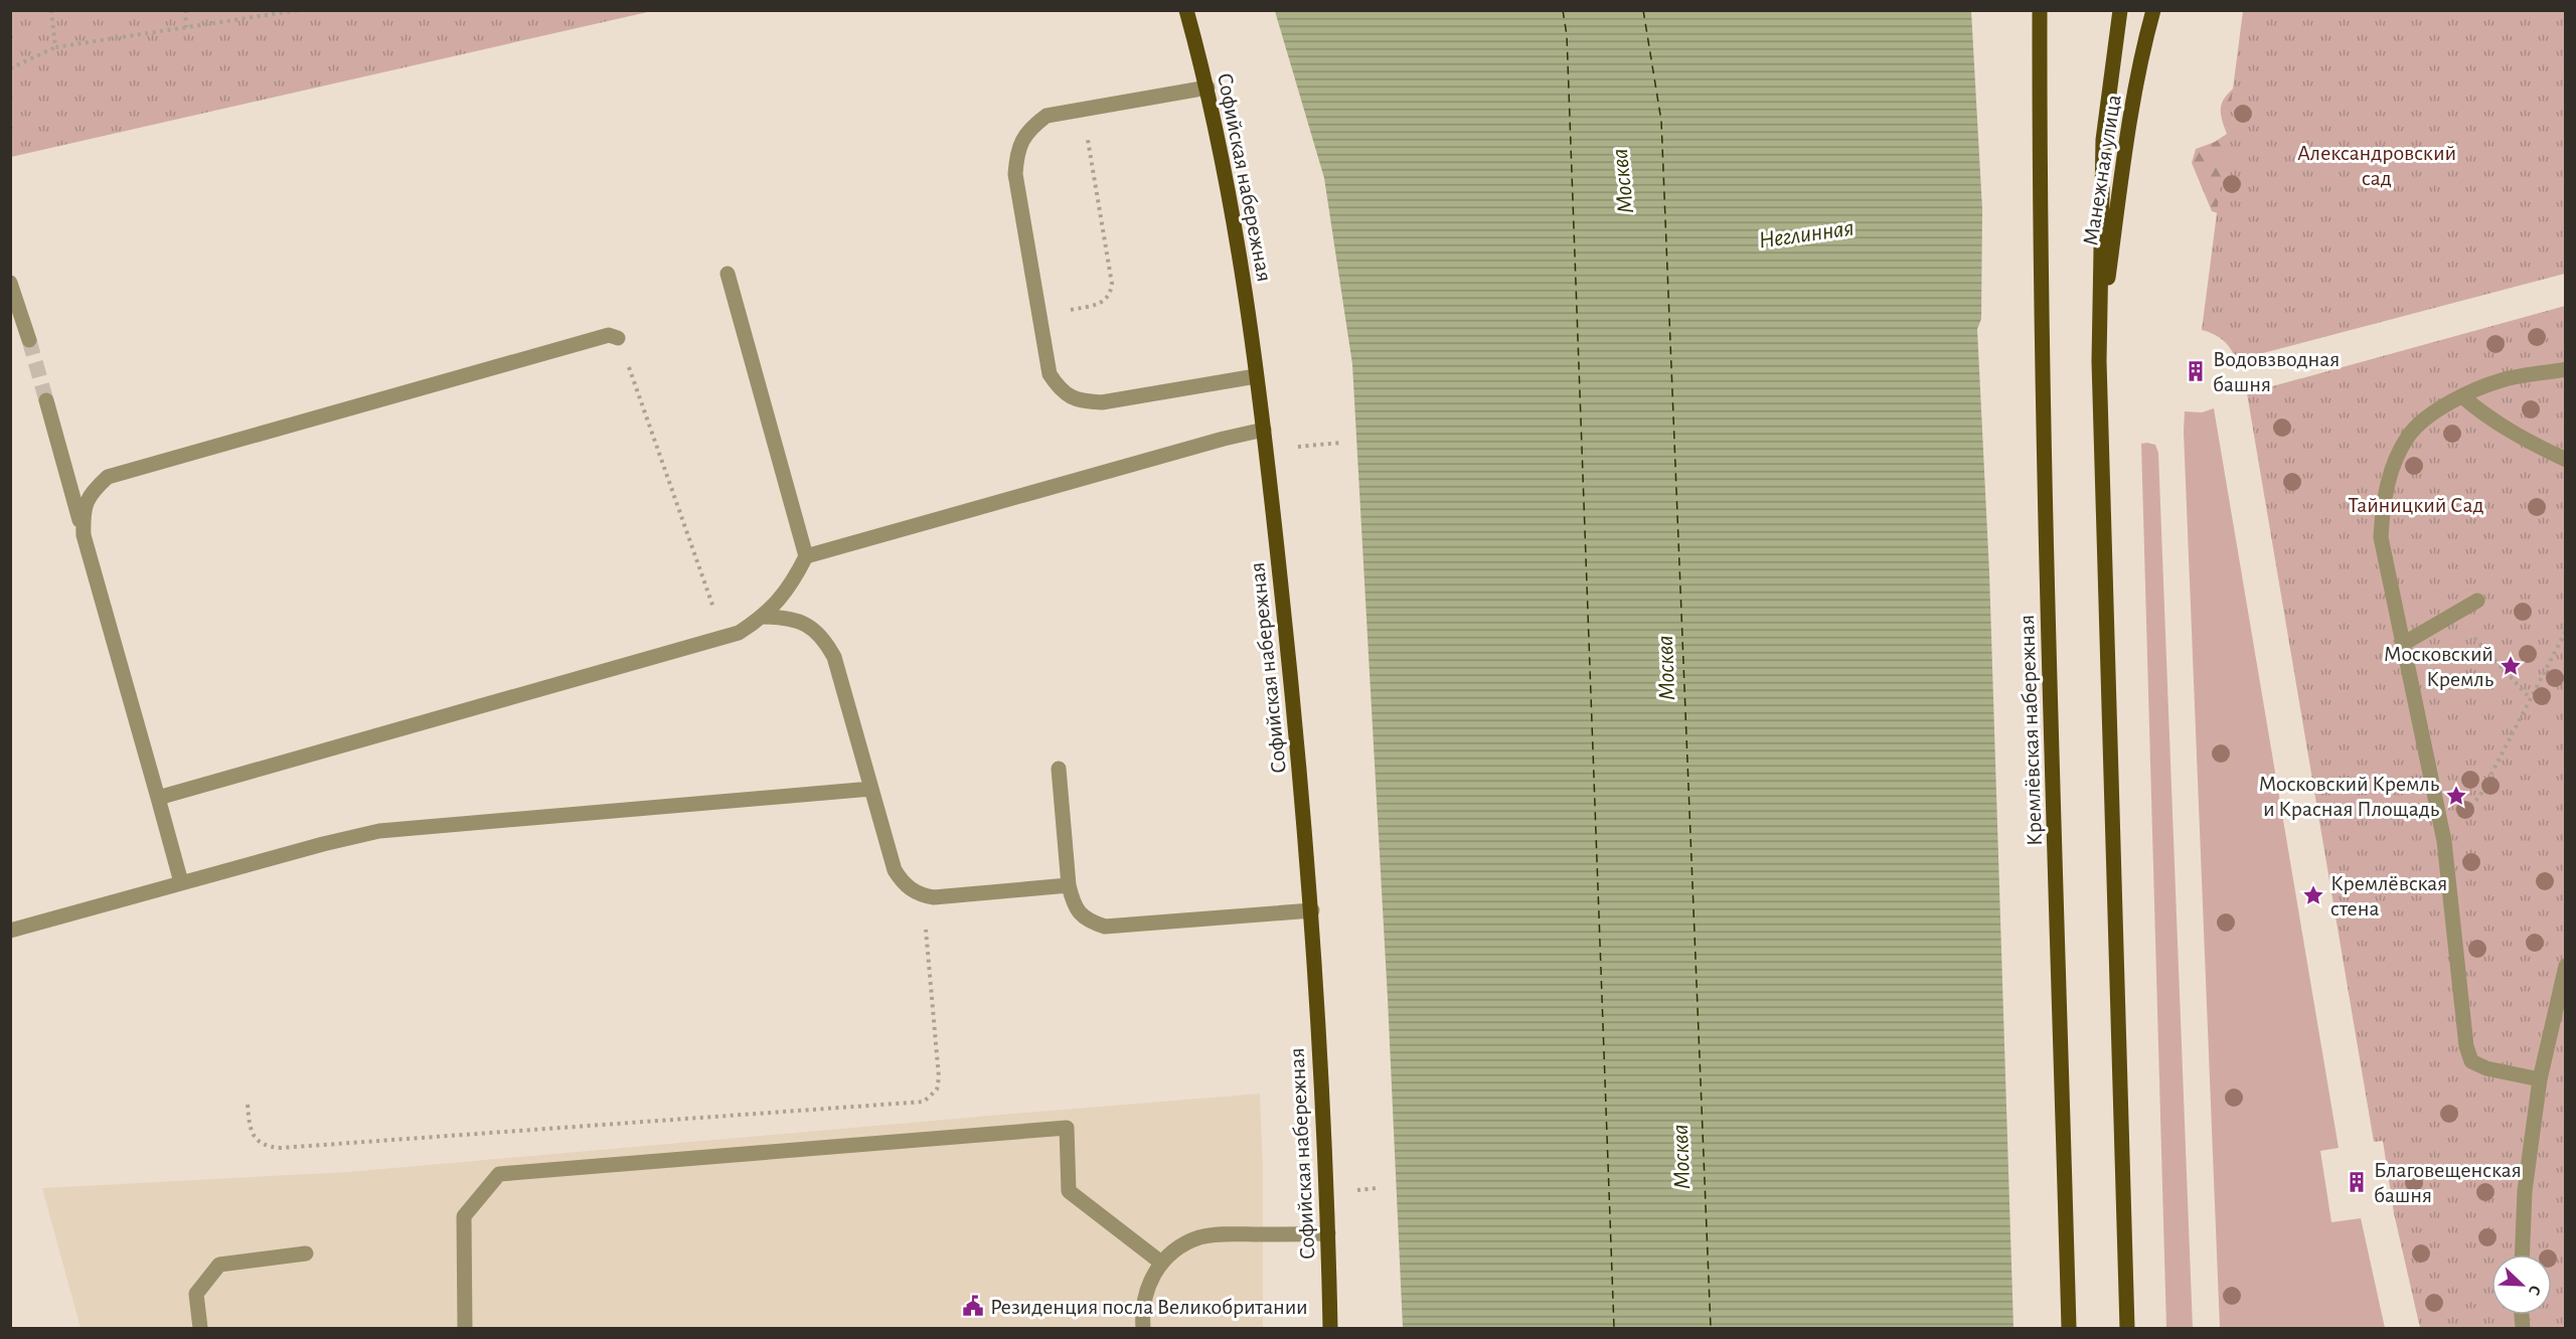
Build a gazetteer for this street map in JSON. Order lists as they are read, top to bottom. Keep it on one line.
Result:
{"streets":{"main road":["Манежная улица","Софийская набережная","Кремлёвская набережная"]},"water":["Москва","Неглинная"],"parks":["Александровский сад","Тайницкий Сад"],"places":{"building":["Водовзводная башня","Благовещенская башня"],"place":["Московский Кремль","Московский Кремль и Красная Площадь","Кремлёвская стена"],"public building":["Резиденция посла Великобритании"]},"north":"bottom right"}
